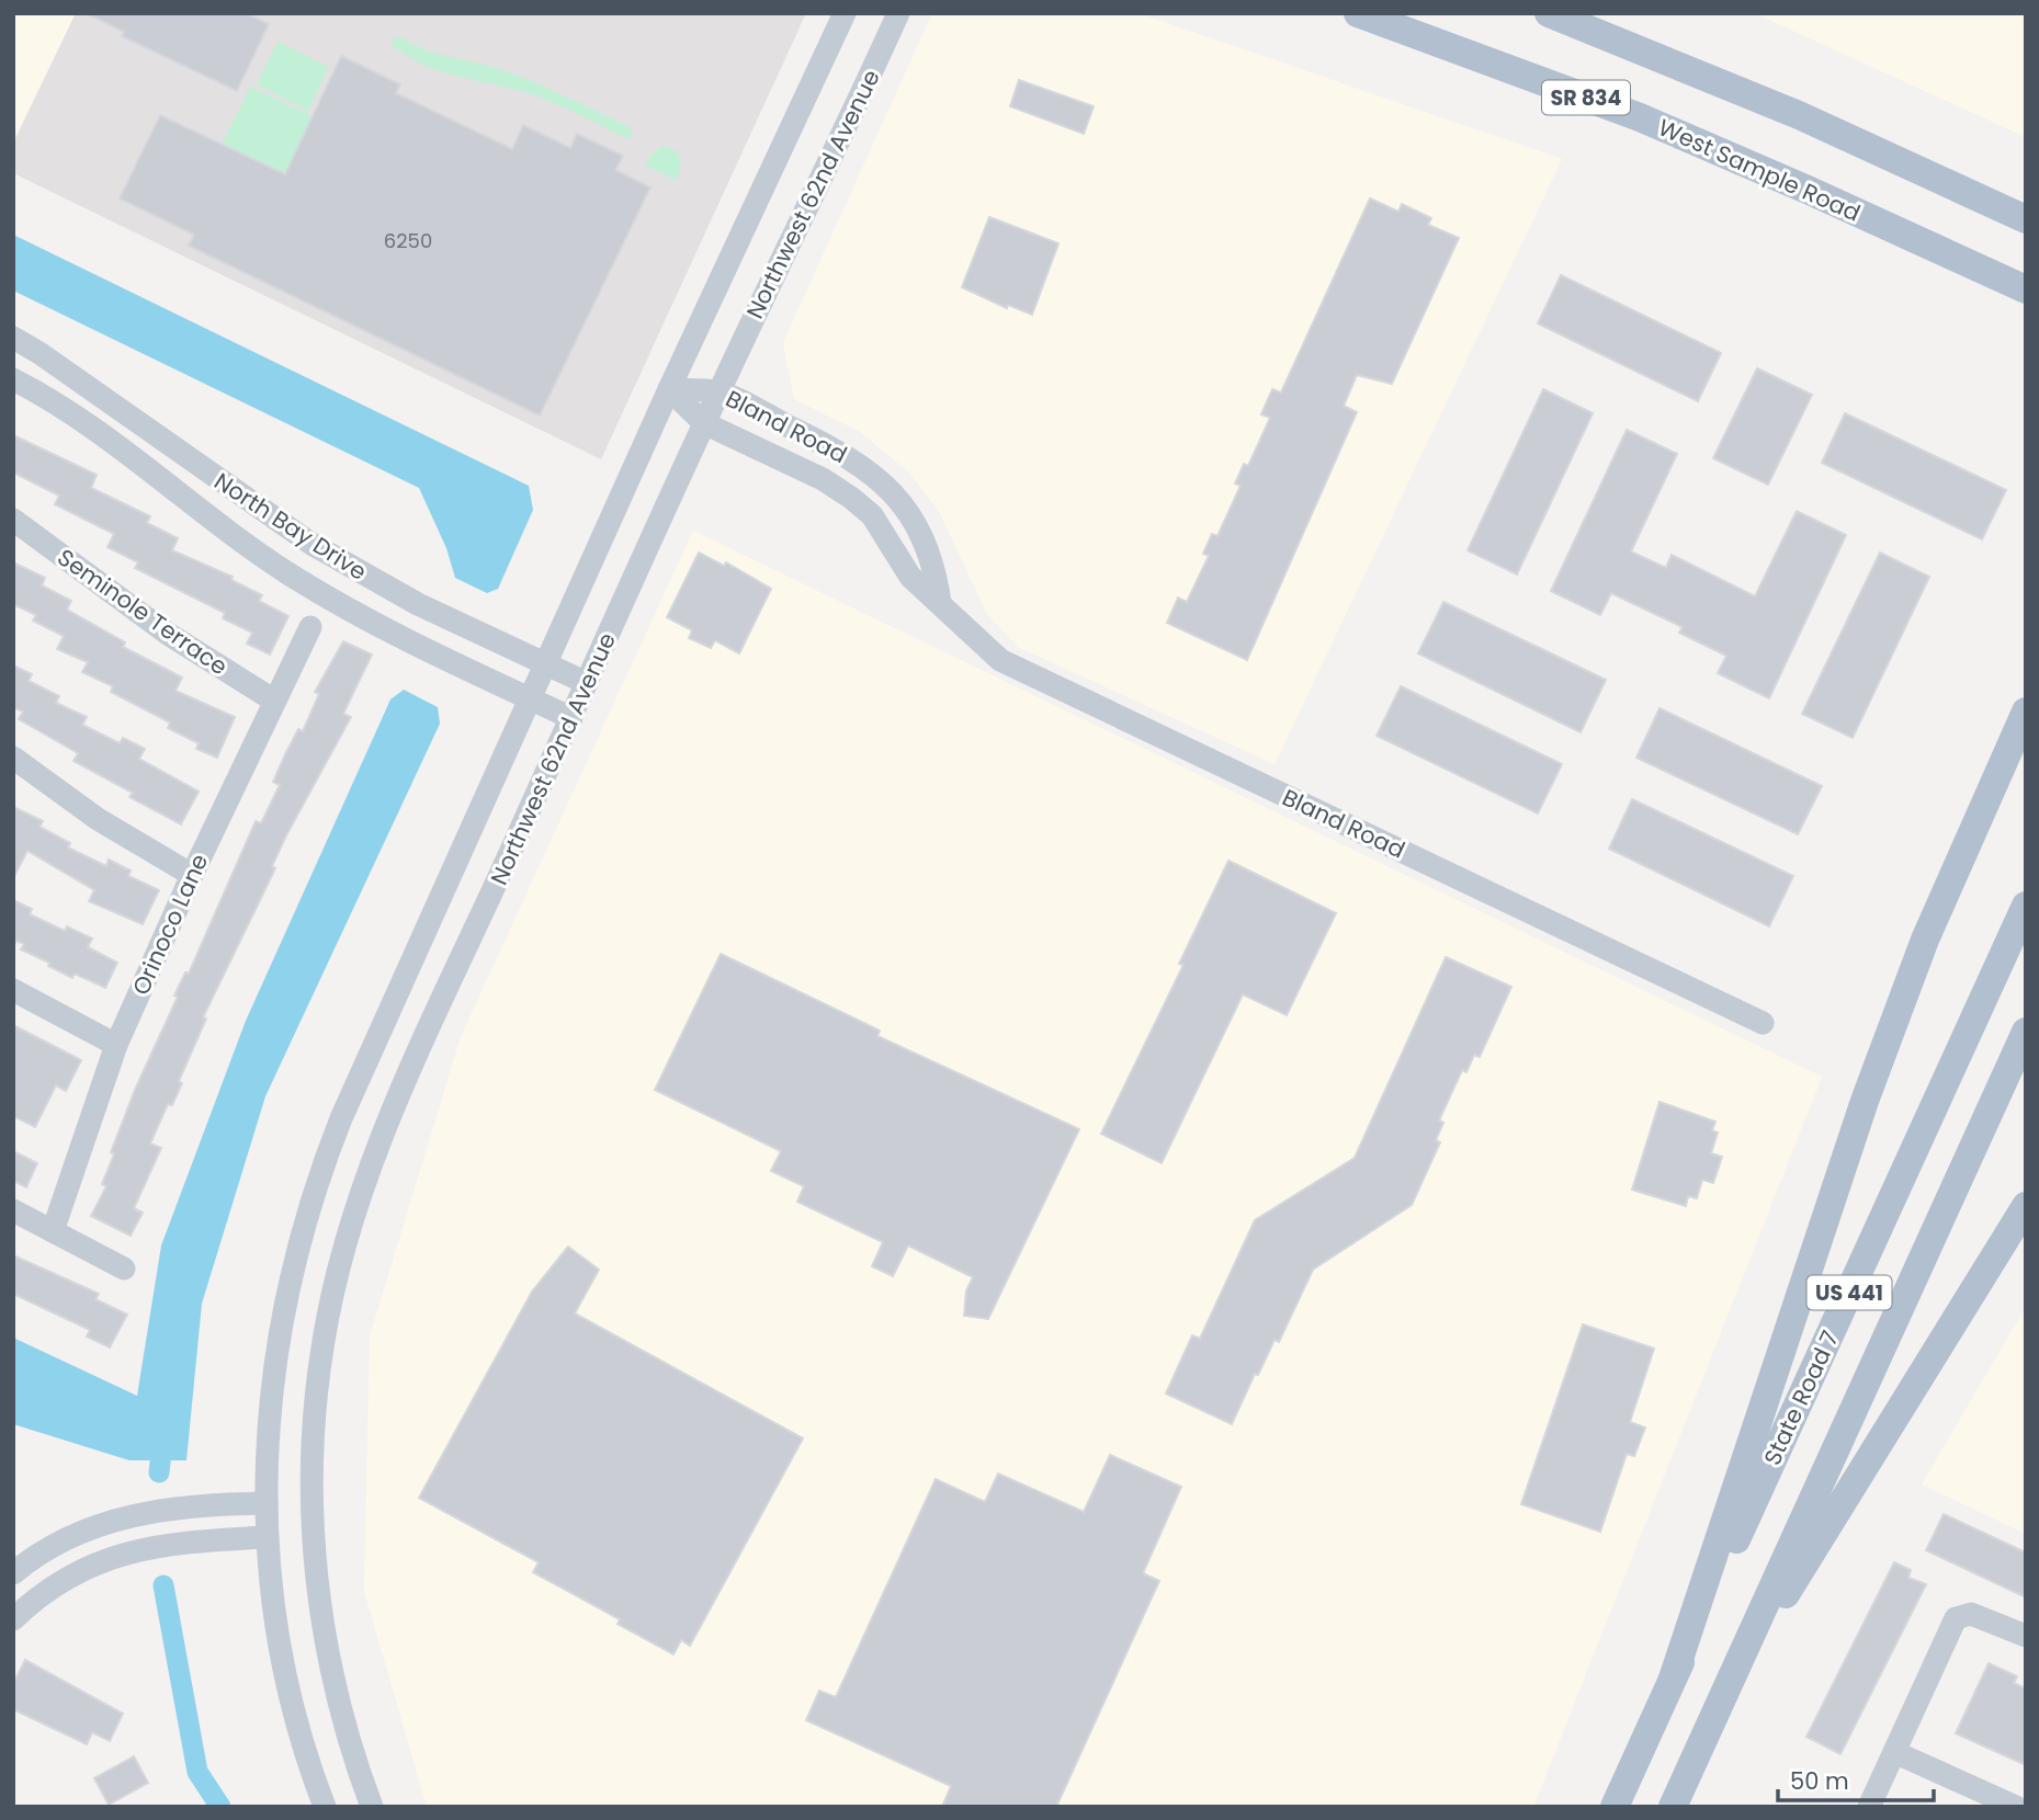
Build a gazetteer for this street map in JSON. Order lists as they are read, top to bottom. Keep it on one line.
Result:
{"streets":{"main road":["SR 834","West Sample Road","US 441","State Road 7"],"street":["Northwest 62nd Avenue","Bland Road","North Bay Drive","Seminole Terrace","Orinoco Lane"]},"crossings":[["Northwest 62nd Avenue","Bland Road"],["Northwest 62nd Avenue","North Bay Drive"],["Seminole Terrace","Orinoco Lane"]],"house_numbers":["6250"],"scale_bar":"50 m"}
